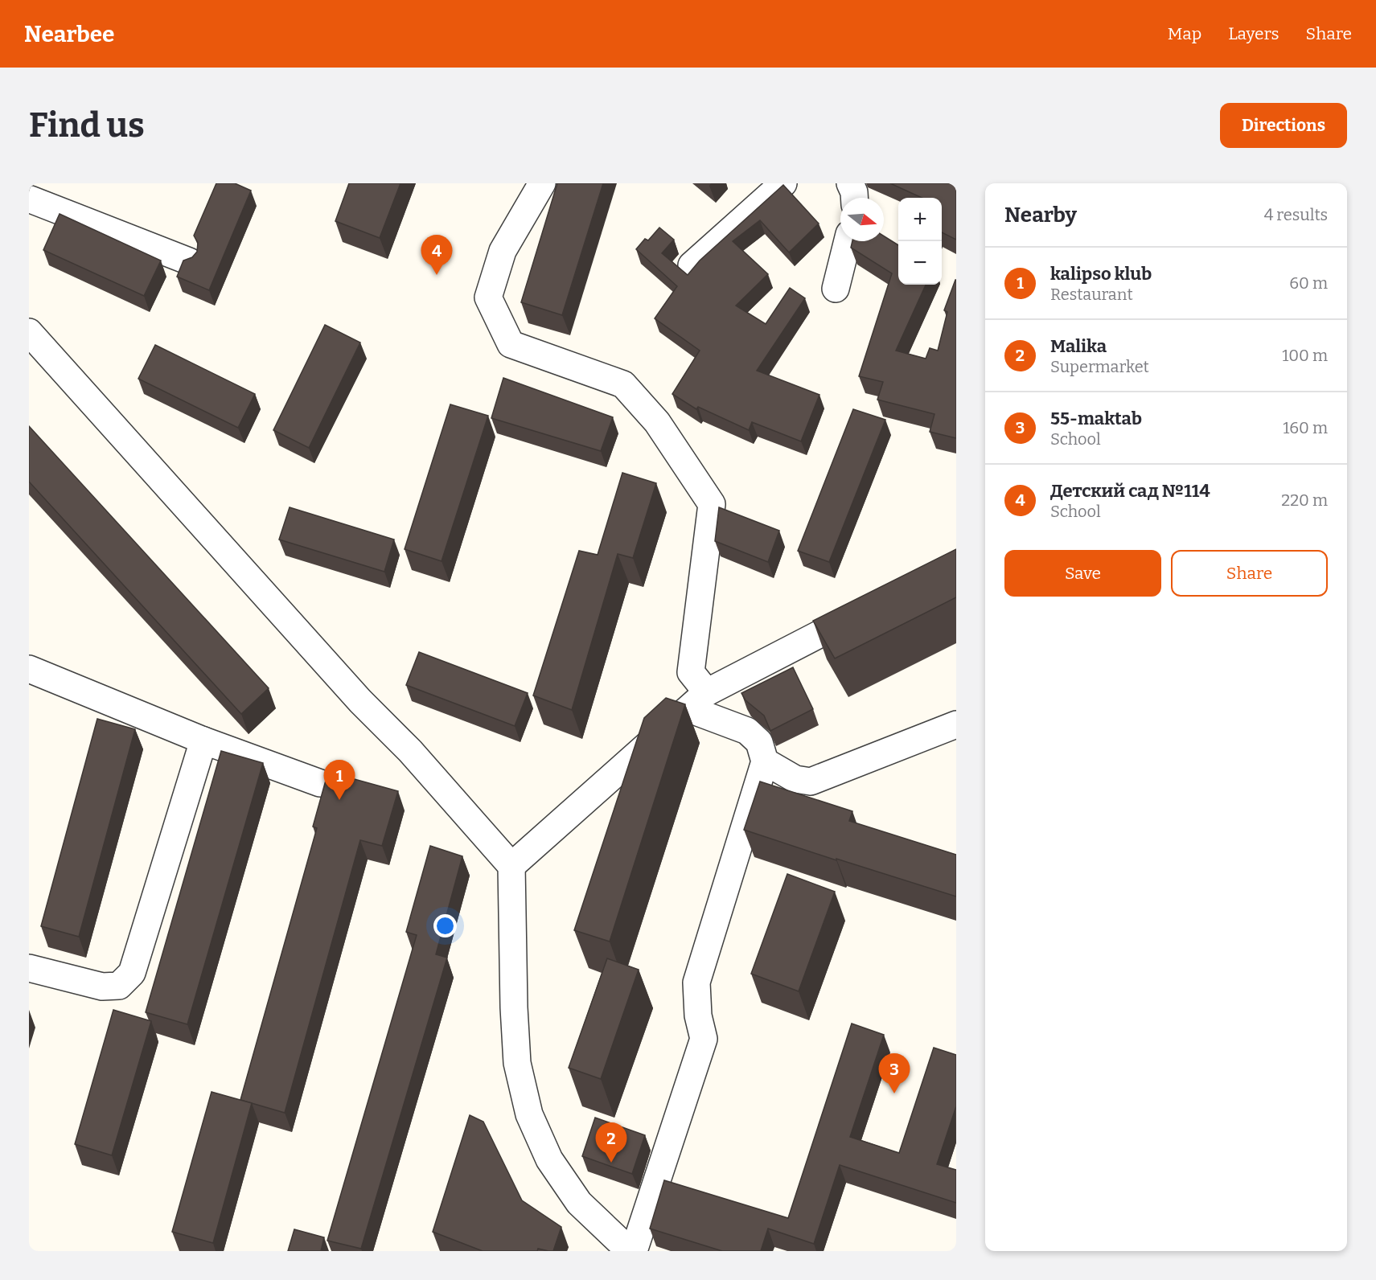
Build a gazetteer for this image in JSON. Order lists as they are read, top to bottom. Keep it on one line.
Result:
{"north":"right","page":{"header":"Nearbee","nav":["Map","Layers","Share"],"buttons":["Directions",["Save","Share"]],"title":"Find us","heading":["Nearby","4 results"],"map_buttons":["+","−"],"pins":["4","1","3","2"],"list":[{"mark":"1","name":"kalipso klub","note":"Restaurant","value":"60 m"},{"mark":"2","name":"Malika","note":"Supermarket","value":"100 m"},{"mark":"3","name":"55-maktab","note":"School","value":"160 m"},{"mark":"4","name":"Детский сад №114","note":"School","value":"220 m"}]}}
